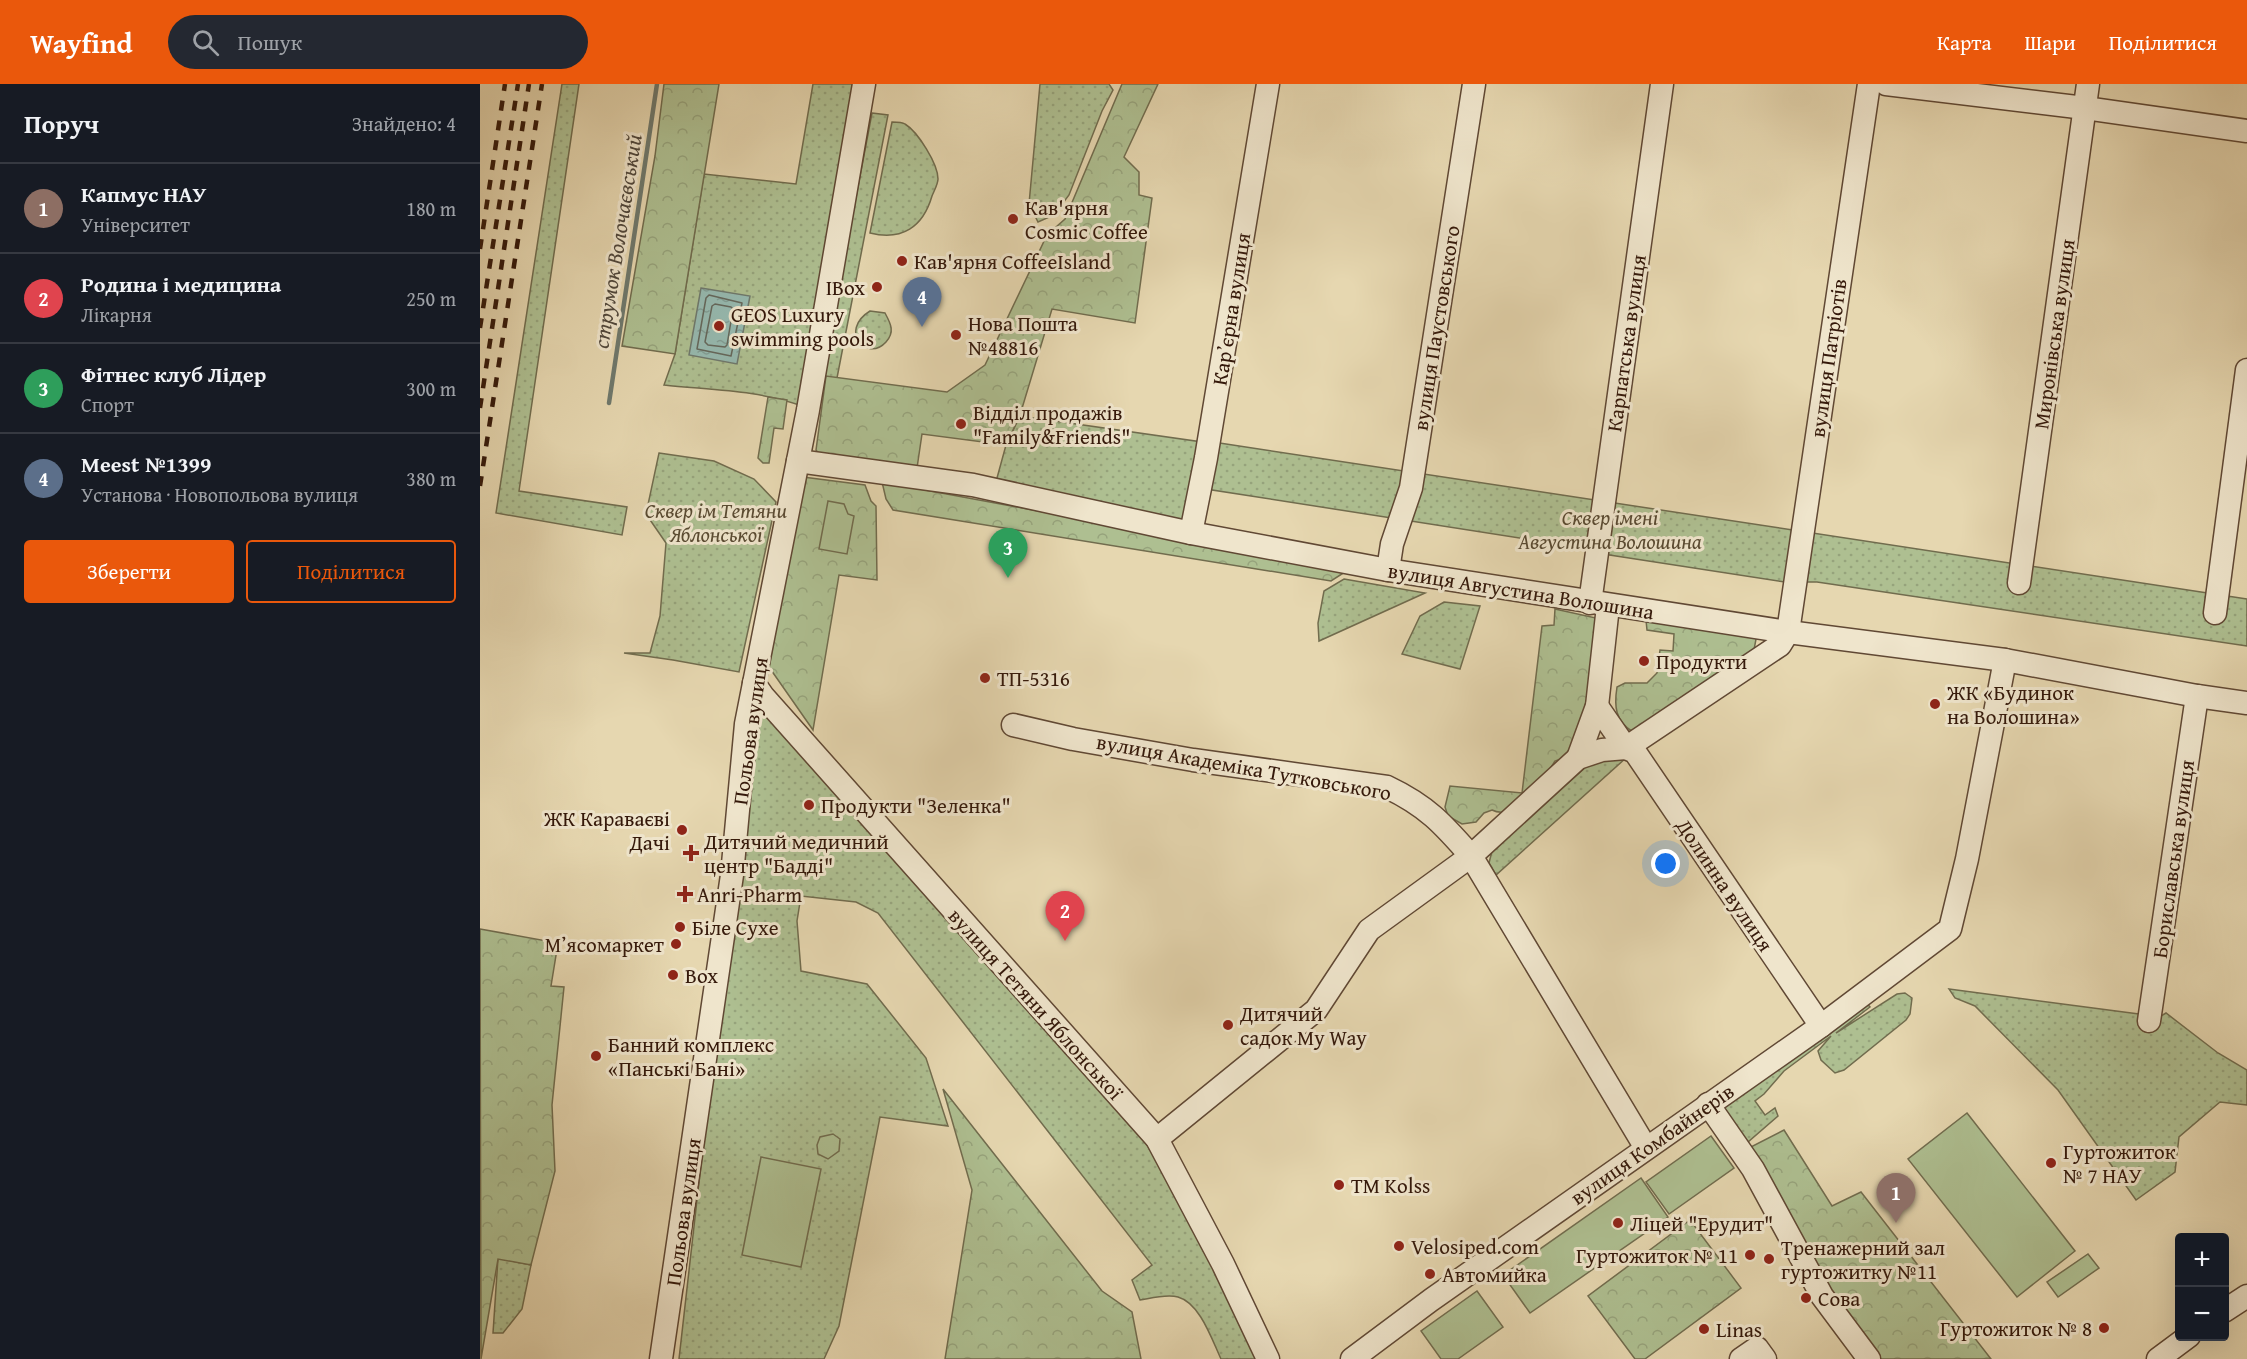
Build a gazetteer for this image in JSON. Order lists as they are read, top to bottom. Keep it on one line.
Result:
{"streets":{"street":["Карʼєрна вулиця","вулиця Паустовського","Миронівська вулиця","Карпатська вулиця","вулиця Патріотів","вулиця Августина Волошина","Польова вулиця","вулиця Академіка Тутковського","Бориславська вулиця","Долинна вулиця","вулиця Тетяни Яблонської","вулиця Комбайнерів"]},"crossings":[["Карʼєрна вулиця","вулиця Августина Волошина"],["вулиця Паустовського","вулиця Августина Волошина"],["Карпатська вулиця","вулиця Августина Волошина"],["Карпатська вулиця","Долинна вулиця"],["вулиця Патріотів","вулиця Августина Волошина"],["вулиця Августина Волошина","Польова вулиця"],["вулиця Августина Волошина","Бориславська вулиця"],["вулиця Августина Волошина","вулиця Комбайнерів"],["Польова вулиця","вулиця Тетяни Яблонської"],["вулиця Академіка Тутковського","вулиця Комбайнерів"],["Долинна вулиця","вулиця Комбайнерів"]],"water":["струмок Волочаєвський"],"parks":["Сквер ім Тетяни Яблонської","Сквер імені Августина Волошина"],"places":{"other":["Кав'ярня Cosmic Coffee","Кав'ярня CoffeeIsland","IBox","GEOS Luxury swimming pools","Нова Пошта №48816","Відділ продажів \"Family&Friends\"","Продукти","ТП-5316","ЖК «Будинок на Волошина»","Продукти \"Зеленка\"","ЖК Караваєві Дачі","Біле Сухе","Мʼясомаркет","Box","Дитячий садок My Way","Банний комплекс «Панські Бані»","Гуртожиток № 7 НАУ","TM Kolss","Ліцей \"Ерудит\"","Velosiped.com","Гуртожиток № 11","Тренажерний зал гуртожитку №11","Автомийка","Сова","Гуртожиток № 8","Linas"],"health":["Дитячий медичний центр \"Бадді\"","Anri-Pharm"]},"page":{"header":"Wayfind","search":"Пошук","nav":["Карта","Шари","Поділитися"],"heading":["Поруч","Знайдено: 4"],"list":[{"mark":"1","name":"Капмус НАУ","note":"Університет","value":"180 m"},{"mark":"2","name":"Родина і медицина","note":"Лікарня","value":"250 m"},{"mark":"3","name":"Фітнес клуб Лідер","note":"Спорт","value":"300 m"},{"mark":"4","name":"Meest №1399","note":"Установа · Новопольова вулиця","value":"380 m"}],"pins":["4","3","2","1"],"buttons":["Зберегти","Поділитися"],"map_buttons":["+","−"]}}
